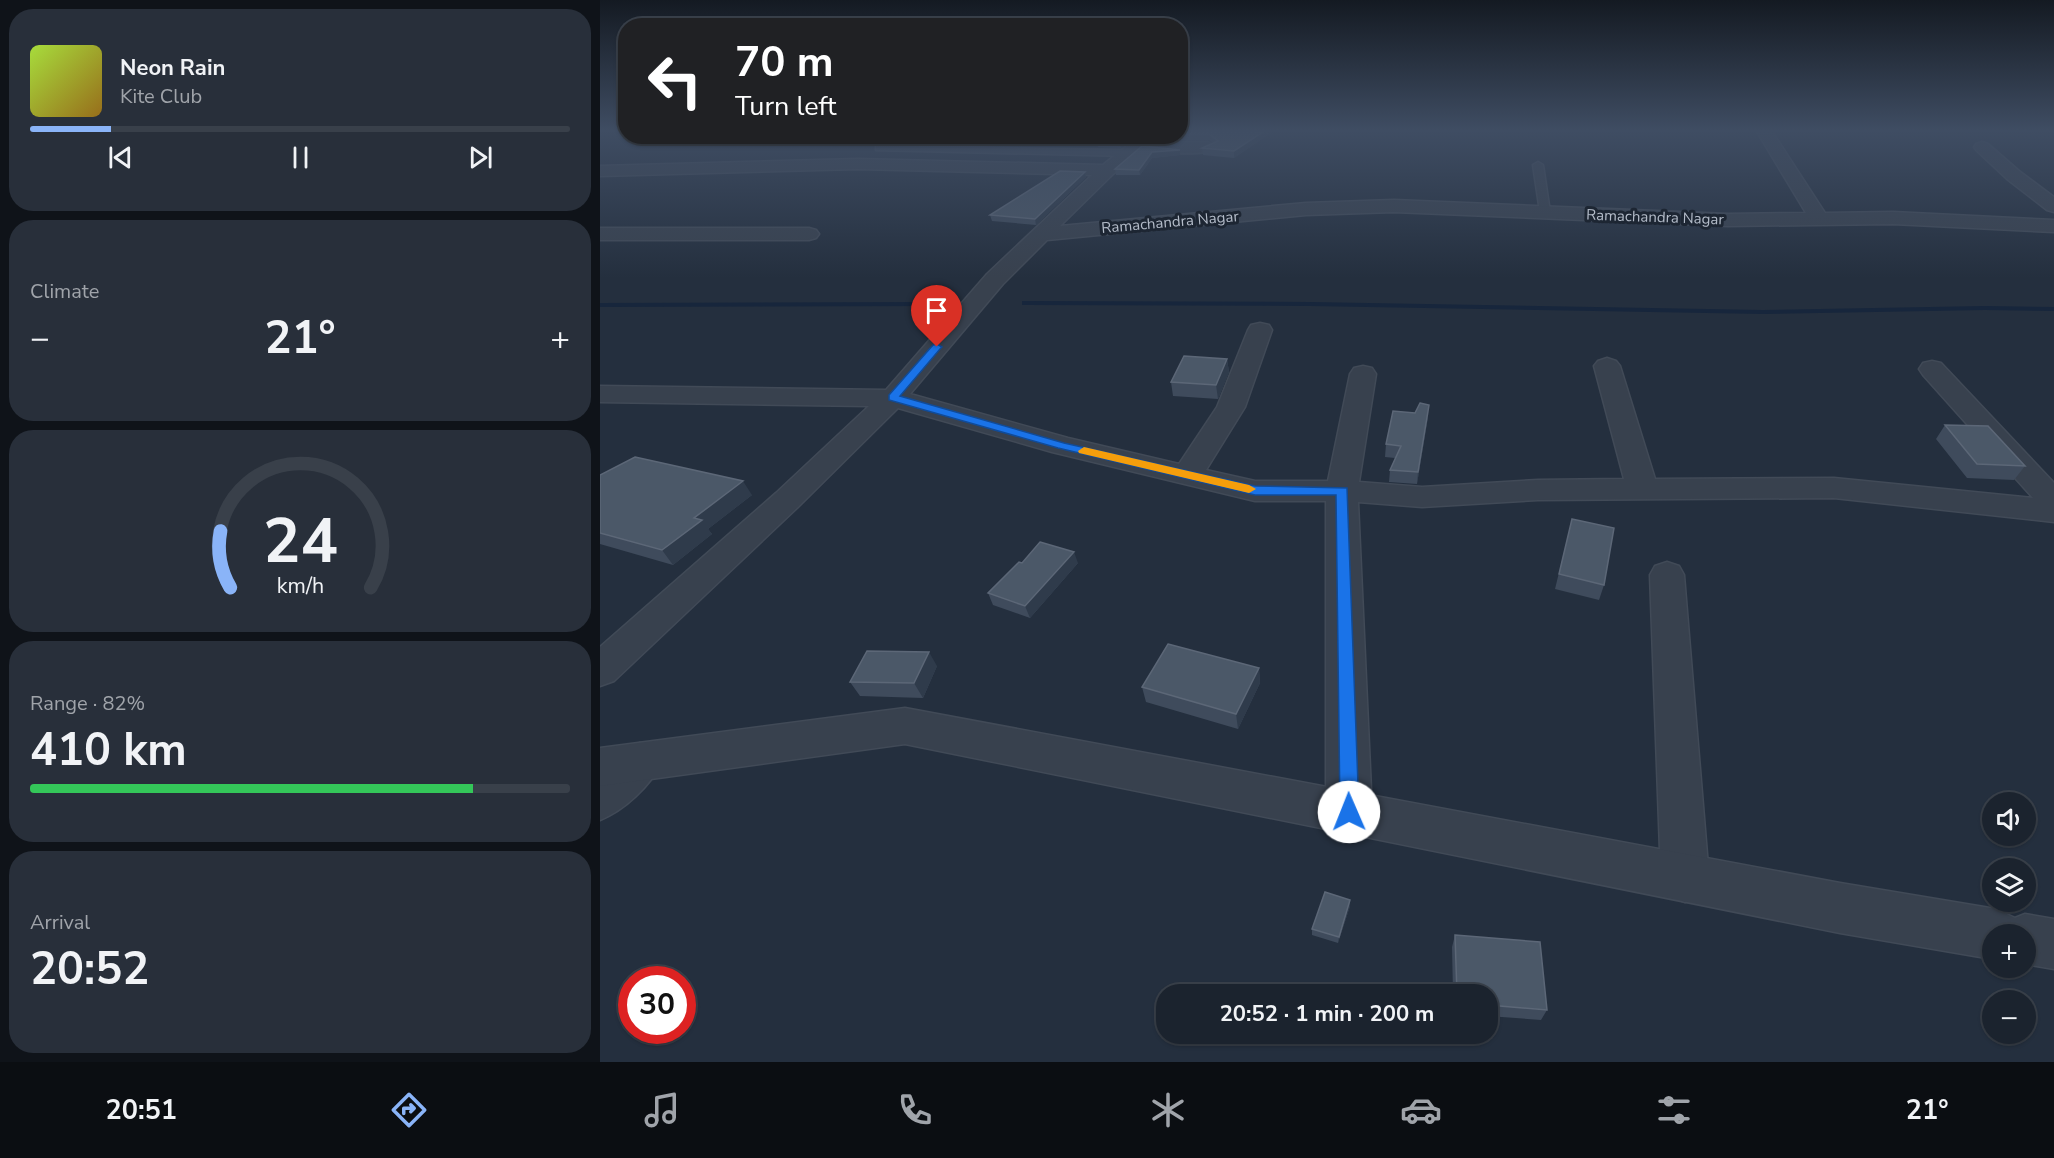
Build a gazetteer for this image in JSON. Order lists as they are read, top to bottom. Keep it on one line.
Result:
{"streets":{"street":["Ramachandra Nagar"]},"page":{"turn":["70 m","Turn left"],"song":["Neon Rain","Kite Club"],"tile":["Climate",["Range · 82%","410 km"],["Arrival","20:52"]],"heat":["−","21°","+"],"map_buttons":["+","−"],"limit":"30","trip":"20:52 · 1 min · 200 m","tabs":["20:51","21°"],"gauge":["24","km/h"]}}
